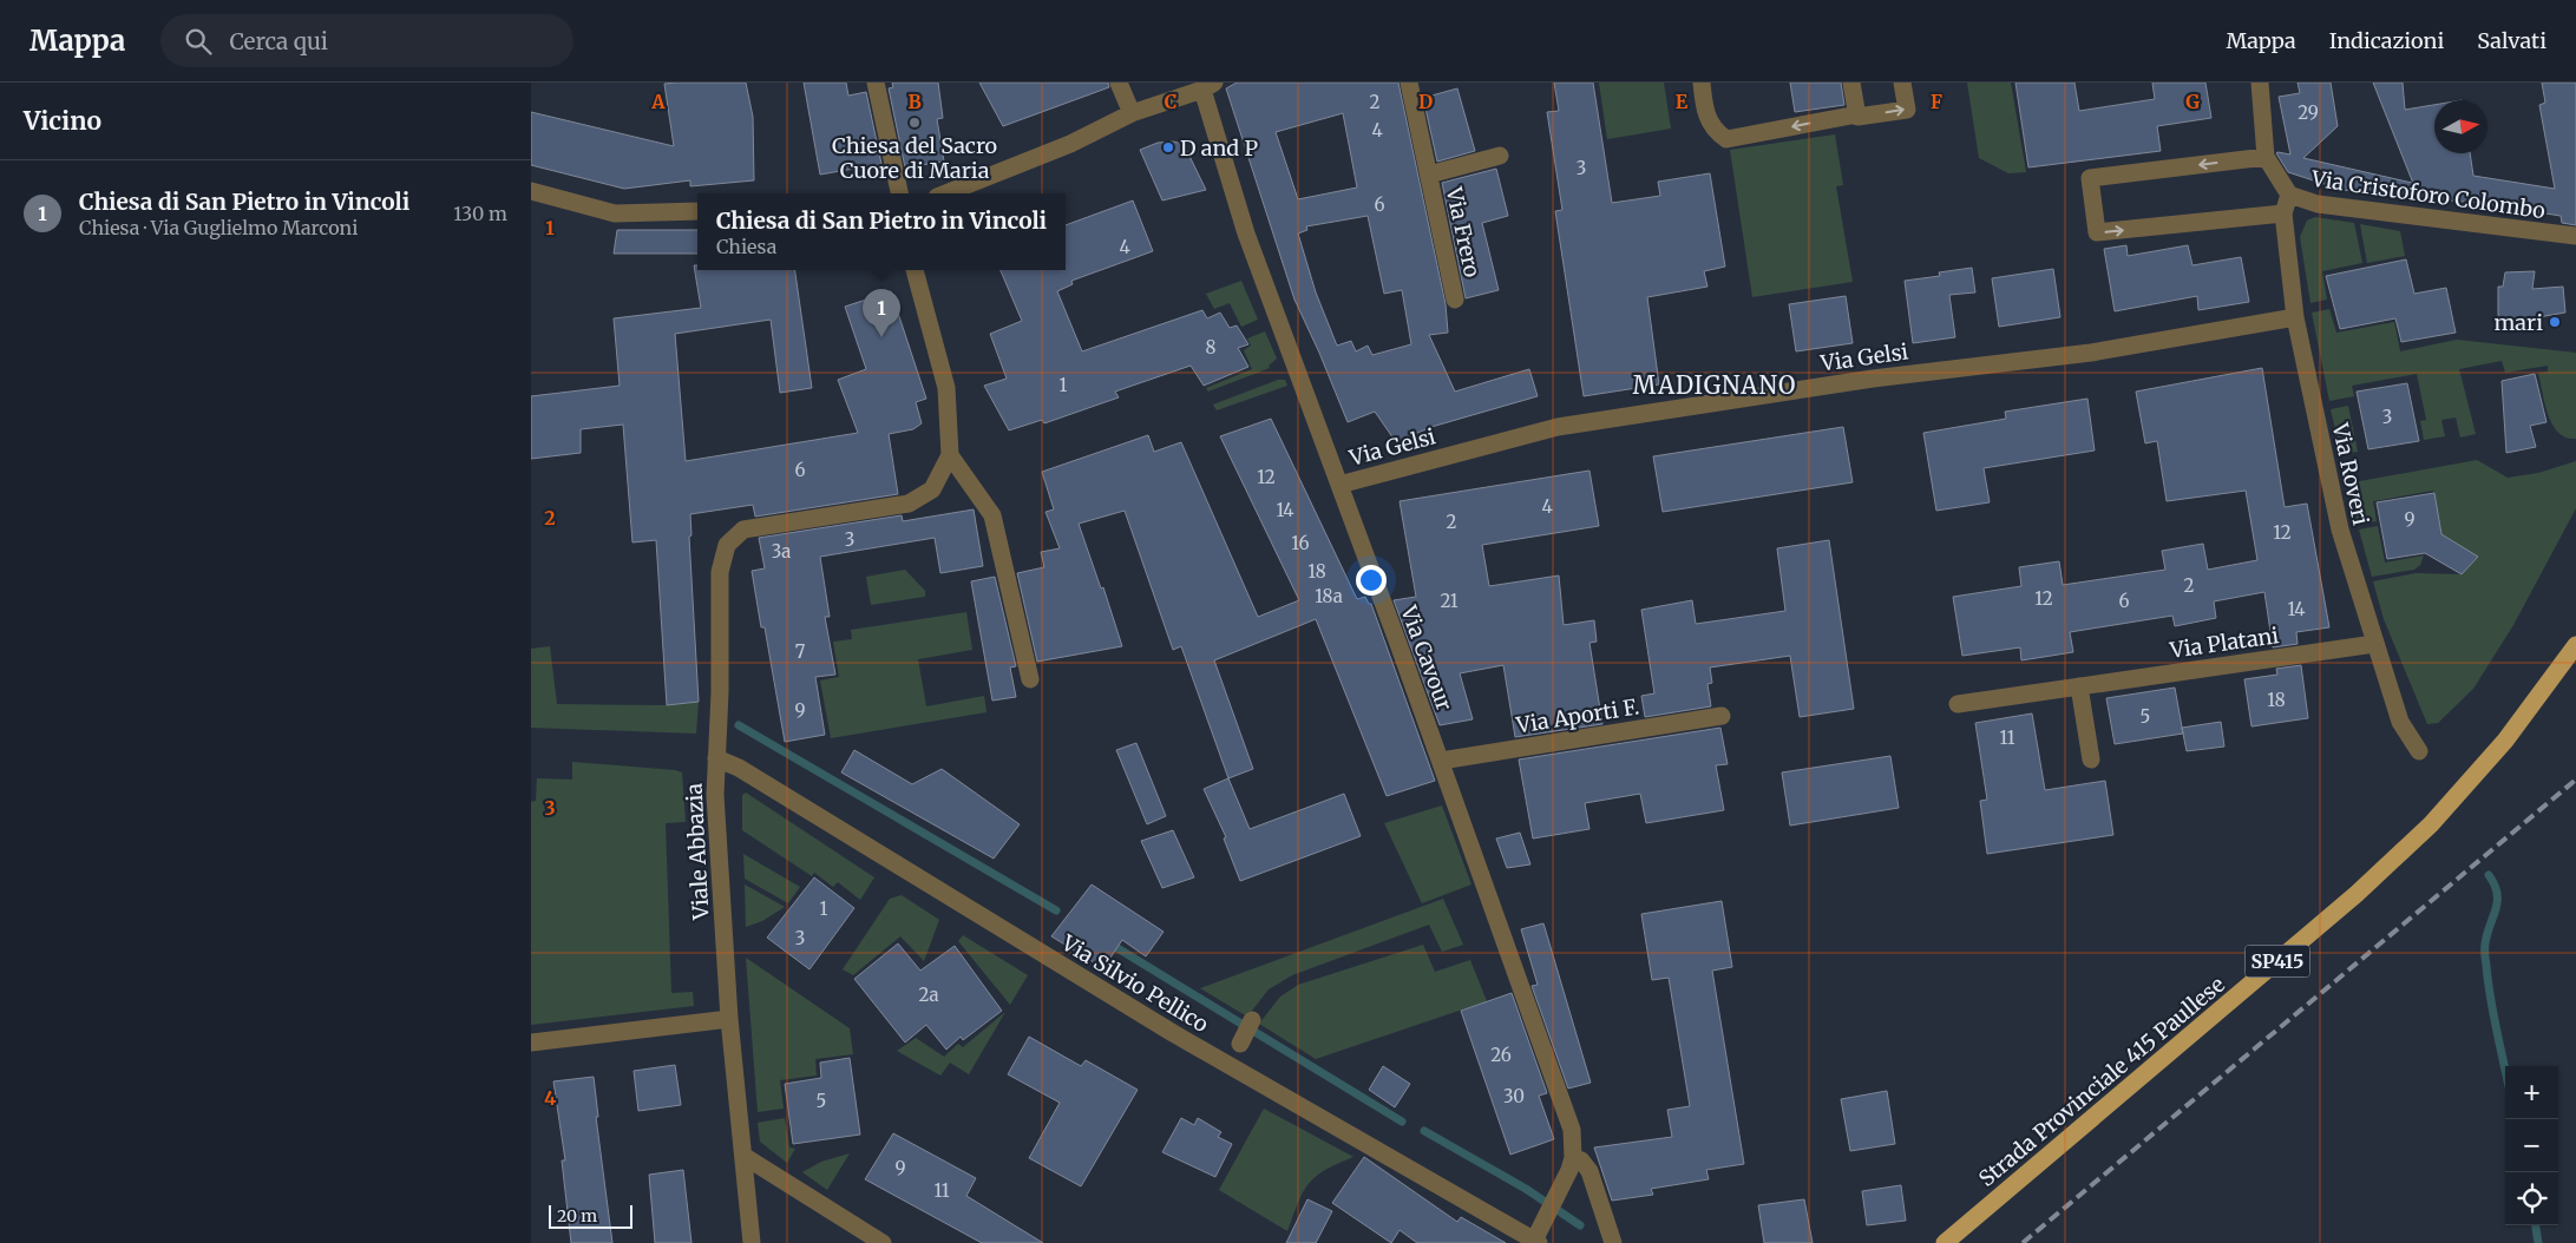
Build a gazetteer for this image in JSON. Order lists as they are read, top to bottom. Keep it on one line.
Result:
{"streets":{"main road":["SP415","Strada Provinciale 415 Paullese"],"street":["Via Cristoforo Colombo","Via Frero","Via Gelsi","Via Roveri","Via Platani","Via Cavour","Via Aporti F.","Viale Abbazia","Via Silvio Pellico"]},"crossings":[["Via Cristoforo Colombo","Via Roveri"],["Via Gelsi","Via Roveri"],["Via Gelsi","Via Cavour"],["Via Roveri","Via Platani"],["Via Cavour","Via Aporti F."],["Via Cavour","Via Silvio Pellico"],["Viale Abbazia","Via Silvio Pellico"]],"districts":["MADIGNANO"],"places":["Chiesa del Sacro Cuore di Maria","D and P","mari"],"house_numbers":["2","29","4","3","6","4","8","1","3","6","12","4","14","9","2","12","3","16","3a","18","2","18a","12","21","6","14","7","18","9","5","11","1","3","2a","26","30","5","9","11"],"scale_bar":"20 m","north":"right","page":{"header":"Mappa","search":"Cerca qui","nav":["Mappa","Indicazioni","Salvati"],"heading":"Vicino","list":[{"mark":"1","name":"Chiesa di San Pietro in Vincoli","note":"Chiesa · Via Guglielmo Marconi","value":"130 m"}],"popup":["Chiesa di San Pietro in Vincoli","Chiesa"],"pins":"1","map_buttons":["+","−"],"scale":"20 m"},"grid":{"columns":["A","B","C","D","E","F","G"],"rows":["1","2","3","4"]}}
